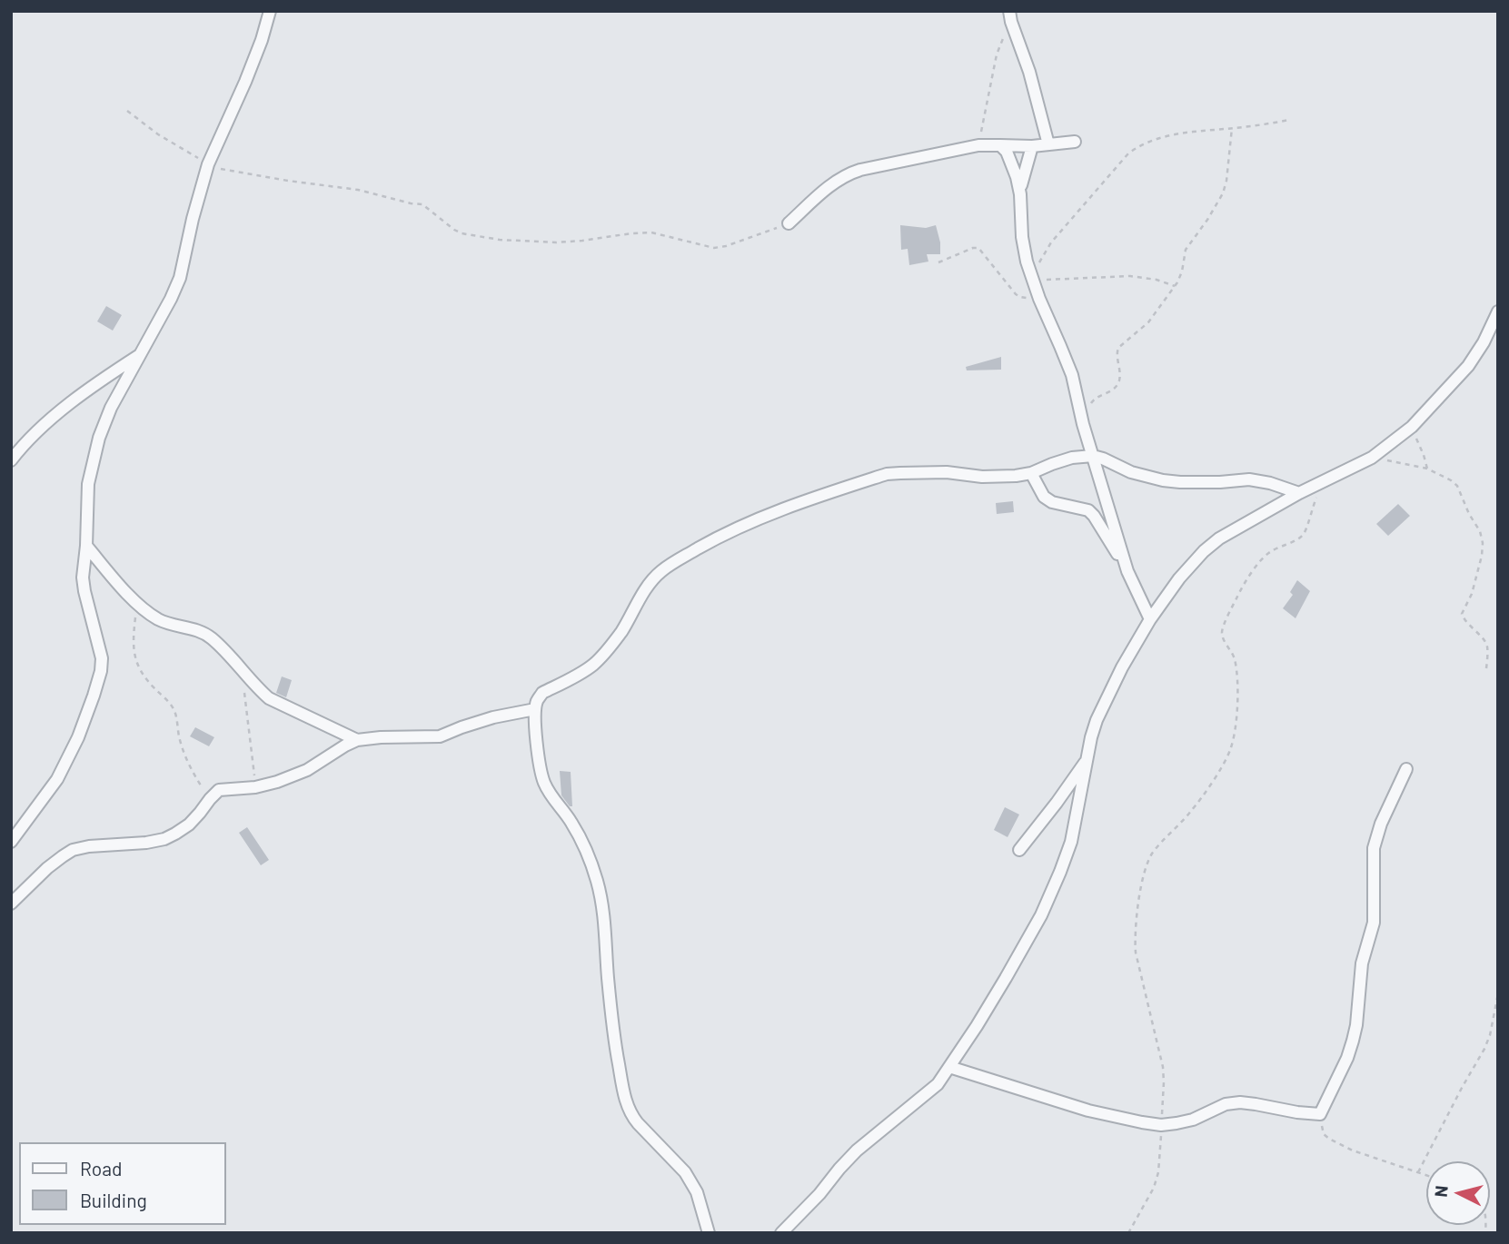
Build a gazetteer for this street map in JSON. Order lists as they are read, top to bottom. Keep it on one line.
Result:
{"legend":["Road","Building"],"north":"left"}
